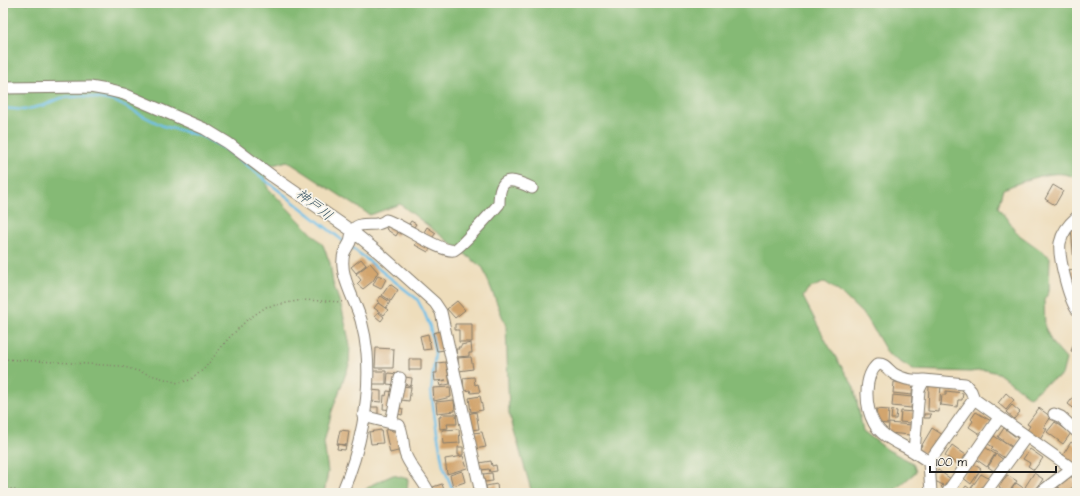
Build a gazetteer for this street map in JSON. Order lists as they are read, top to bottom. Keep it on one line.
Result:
{"water":["神戸川"],"scale_bar":"100 m"}
